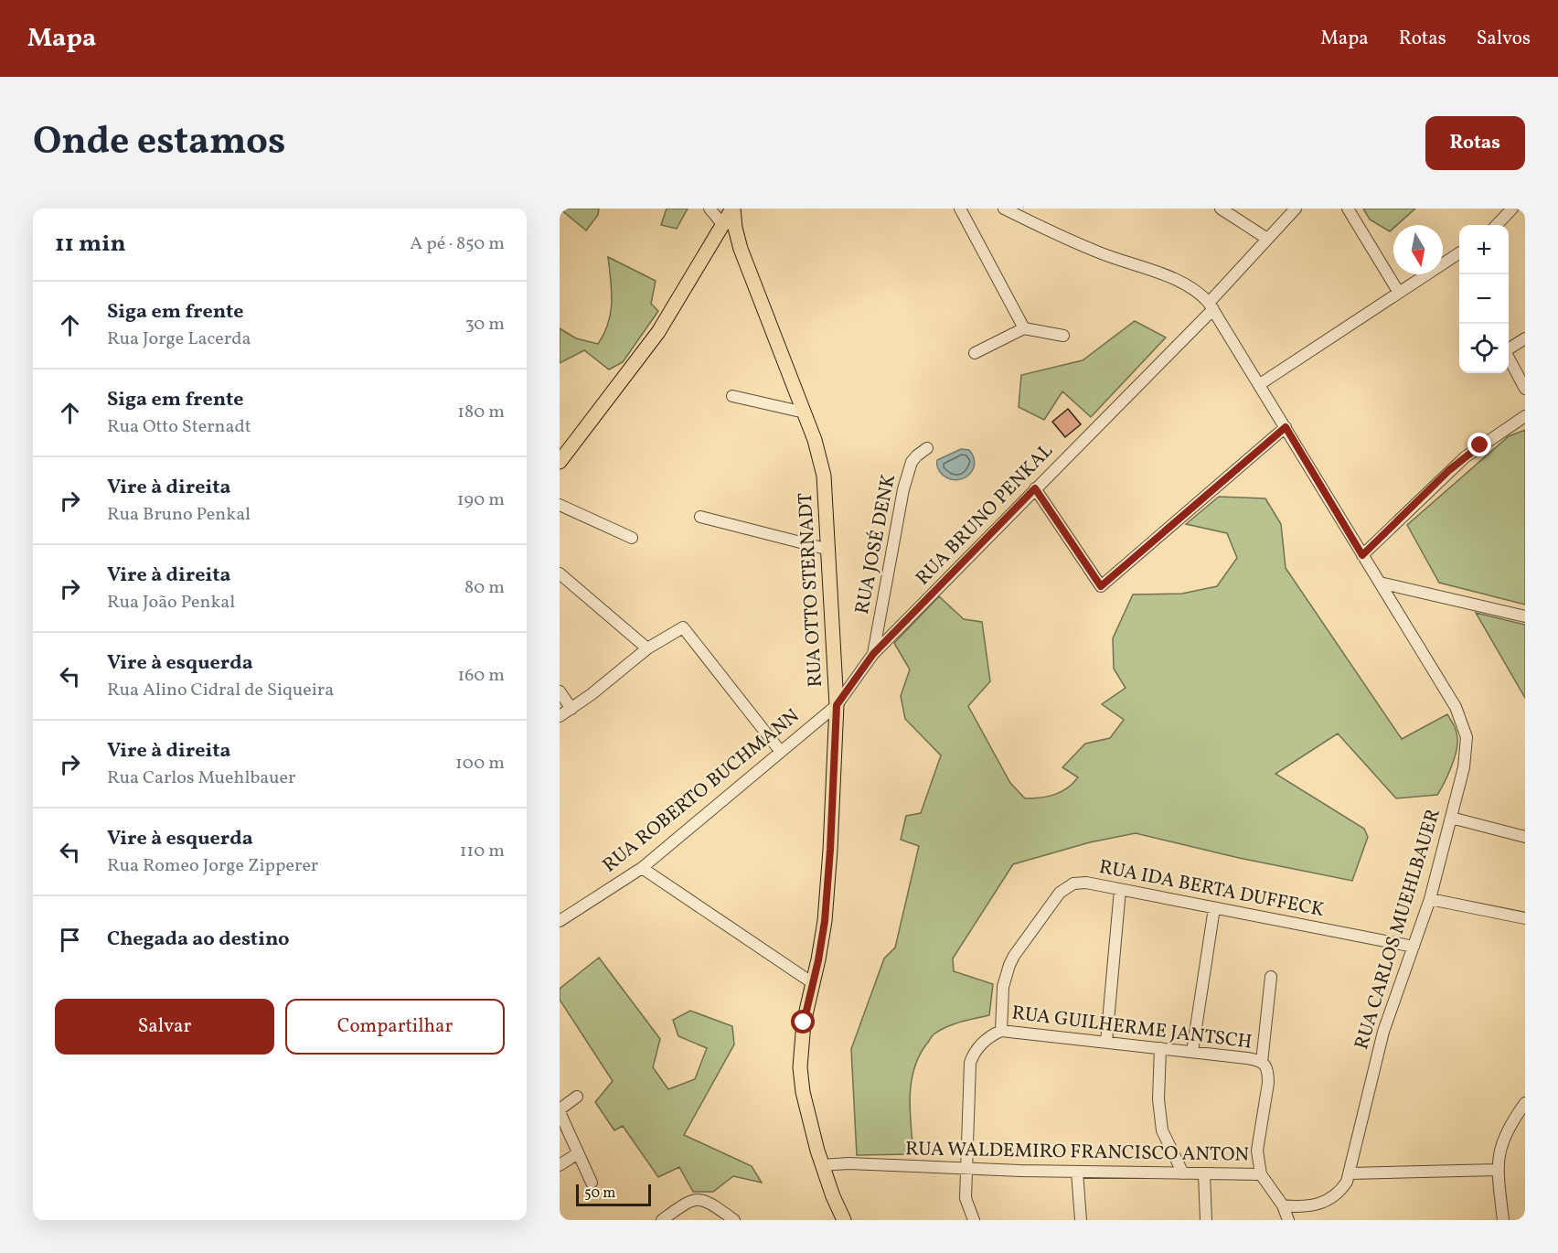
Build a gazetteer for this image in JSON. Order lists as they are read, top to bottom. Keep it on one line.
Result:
{"streets":{"main road":["RUA OTTO STERNADT"],"street":["RUA BRUNO PENKAL","RUA JOSÉ DENK","RUA ROBERTO BUCHMANN","RUA IDA BERTA DUFFECK","RUA CARLOS MUEHLBAUER","RUA GUILHERME JANTSCH","RUA WALDEMIRO FRANCISCO ANTON"]},"crossings":[["RUA BRUNO PENKAL","RUA JOSÉ DENK"],["RUA BRUNO PENKAL","RUA OTTO STERNADT"],["RUA BRUNO PENKAL","RUA ROBERTO BUCHMANN"],["RUA BRUNO PENKAL","RUA CARLOS MUEHLBAUER"],["RUA OTTO STERNADT","RUA ROBERTO BUCHMANN"],["RUA OTTO STERNADT","RUA WALDEMIRO FRANCISCO ANTON"],["RUA IDA BERTA DUFFECK","RUA CARLOS MUEHLBAUER"],["RUA IDA BERTA DUFFECK","RUA GUILHERME JANTSCH"],["RUA GUILHERME JANTSCH","RUA WALDEMIRO FRANCISCO ANTON"]],"scale_bar":"50 m","north":"bottom","page":{"header":"Mapa","nav":["Mapa","Rotas","Salvos"],"title":"Onde estamos","buttons":["Rotas",["Salvar","Compartilhar"]],"heading":["11 min","A pé · 850 m"],"map_buttons":["+","−"],"list":[["Siga em frente","Rua Jorge Lacerda","30 m"],["Siga em frente","Rua Otto Sternadt","180 m"],["Vire à direita","Rua Bruno Penkal","190 m"],["Vire à direita","Rua João Penkal","80 m"],["Vire à esquerda","Rua Alino Cidral de Siqueira","160 m"],["Vire à direita","Rua Carlos Muehlbauer","100 m"],["Vire à esquerda","Rua Romeo Jorge Zipperer","110 m"],"Chegada ao destino"],"scale":"50 m"}}
